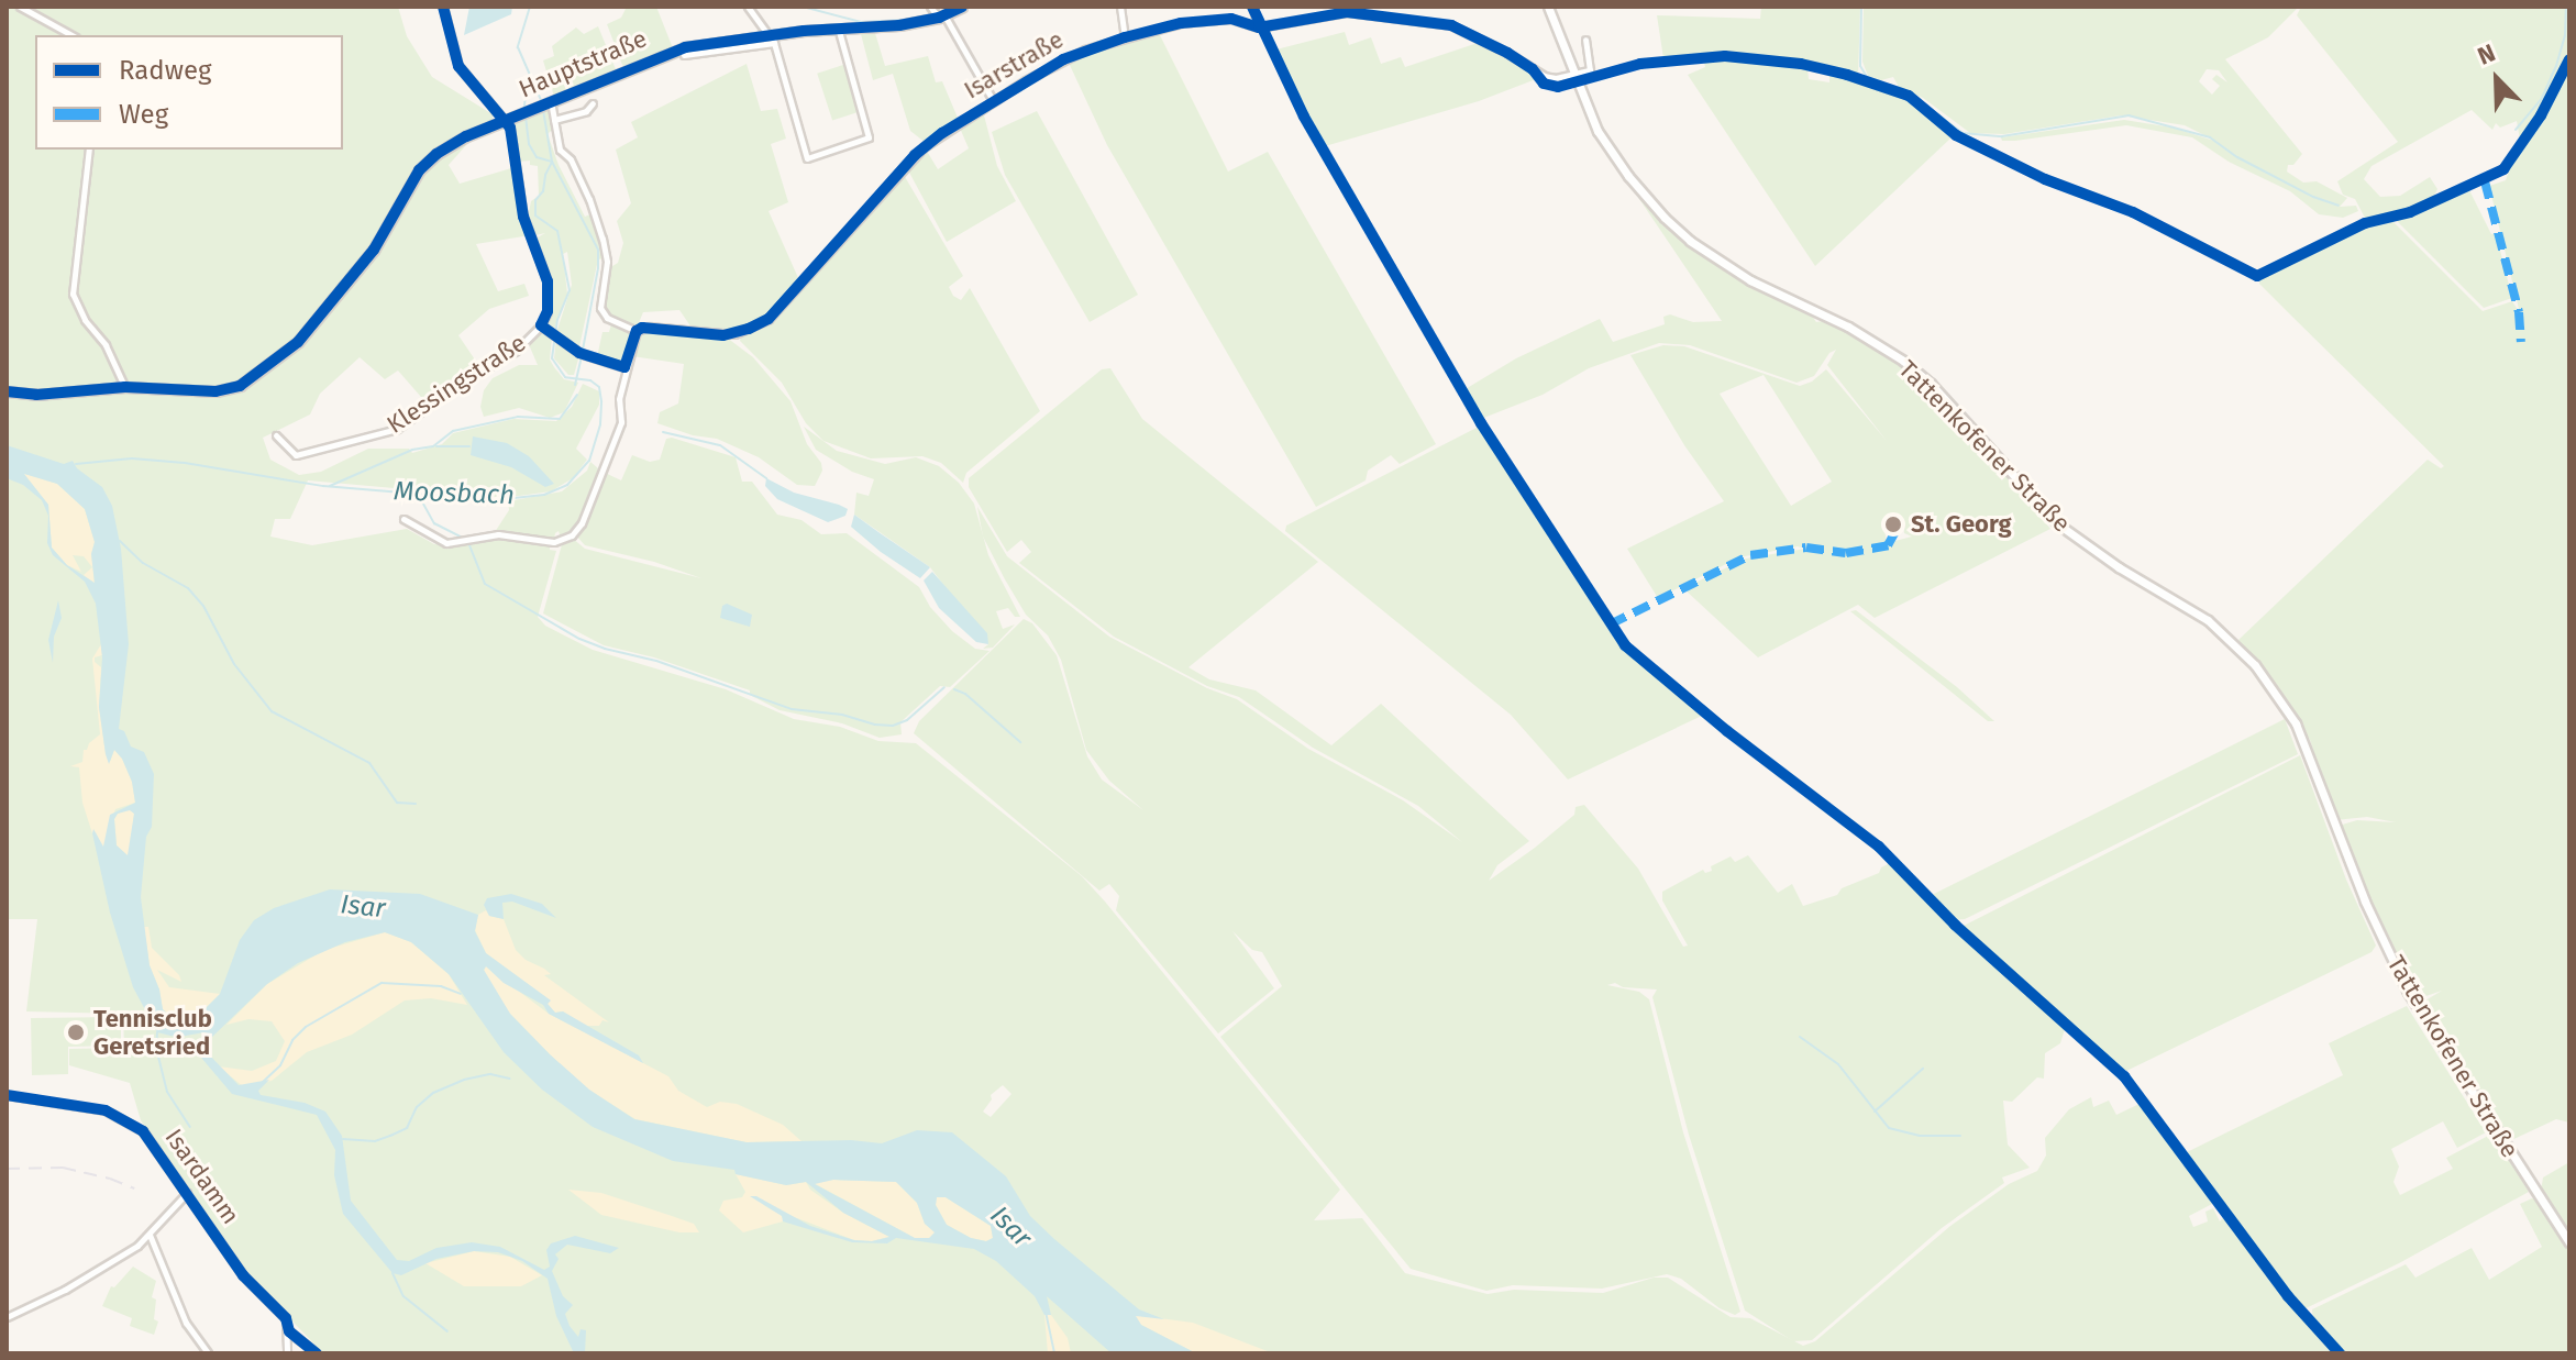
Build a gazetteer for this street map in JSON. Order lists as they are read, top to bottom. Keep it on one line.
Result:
{"streets":{"main road":["Hauptstraße","Tattenkofener Straße"],"street":["Isarstraße","Klessingstraße","Isardamm"]},"water":["Moosbach","Isar"],"places":["St. Georg","Tennisclub Geretsried"],"legend":["Radweg","Weg"],"north":"top left"}
